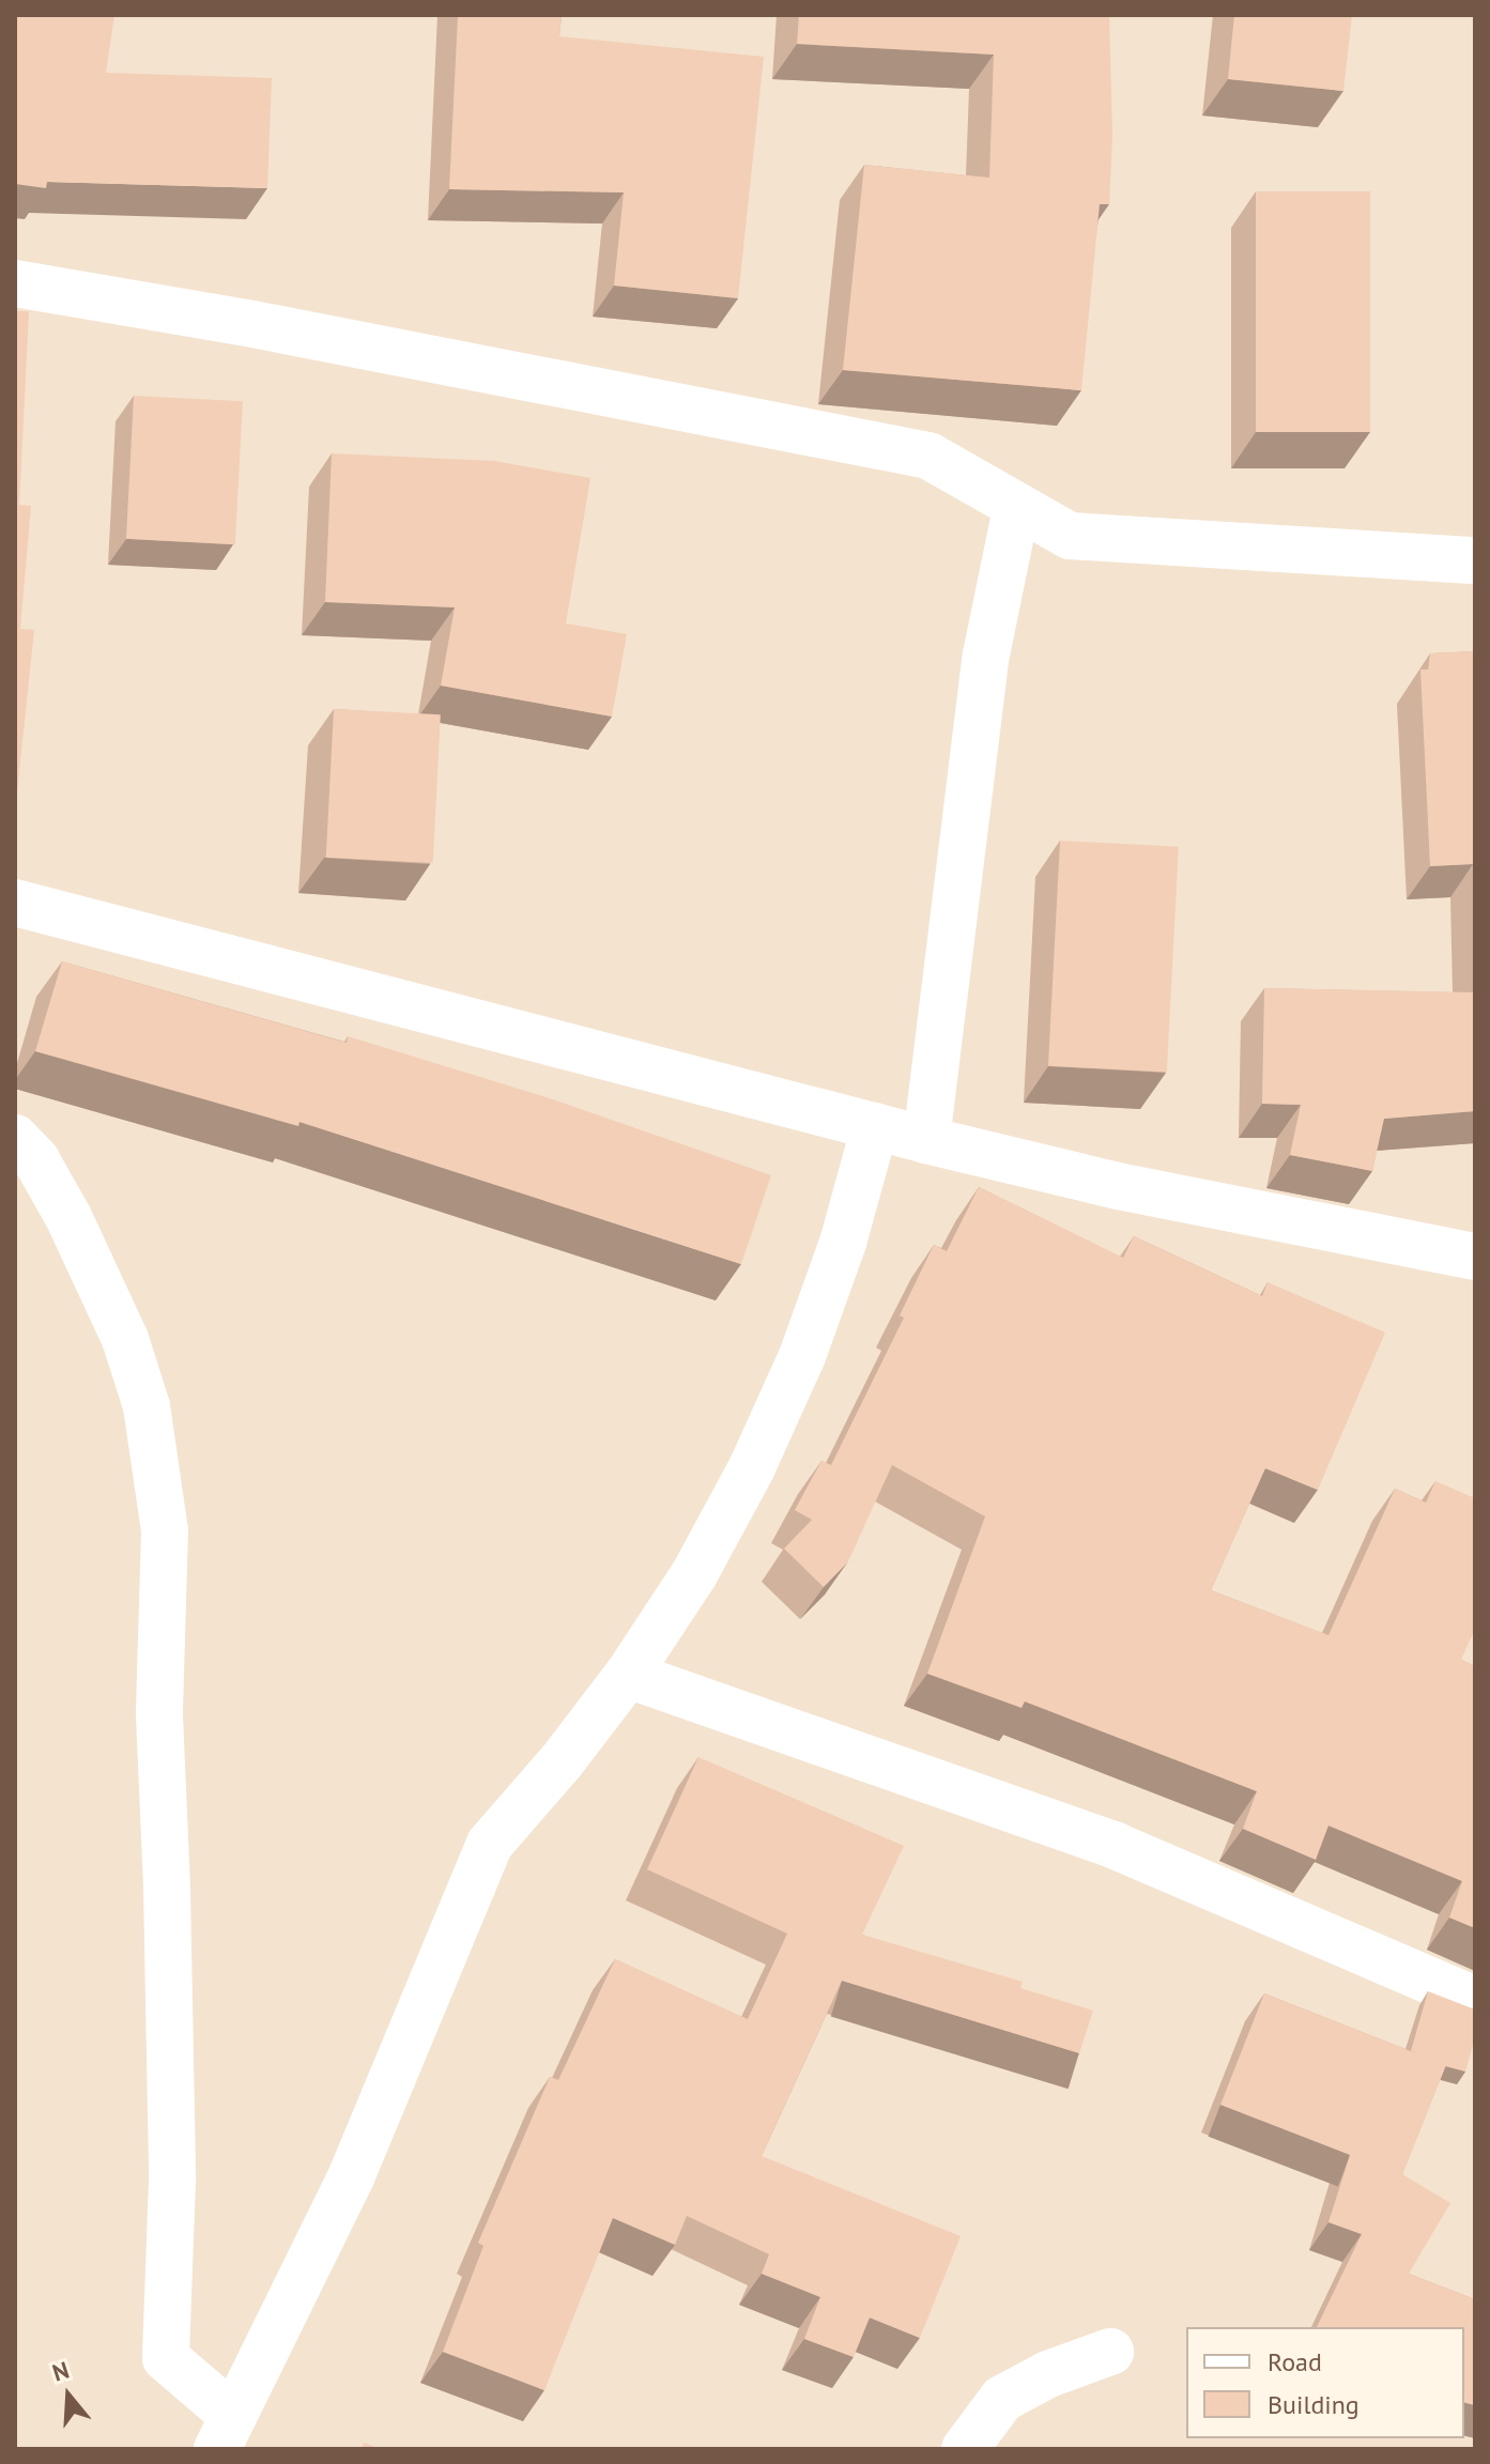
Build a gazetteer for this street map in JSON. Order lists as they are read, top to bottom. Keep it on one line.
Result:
{"legend":["Road","Building"],"north":"top"}
